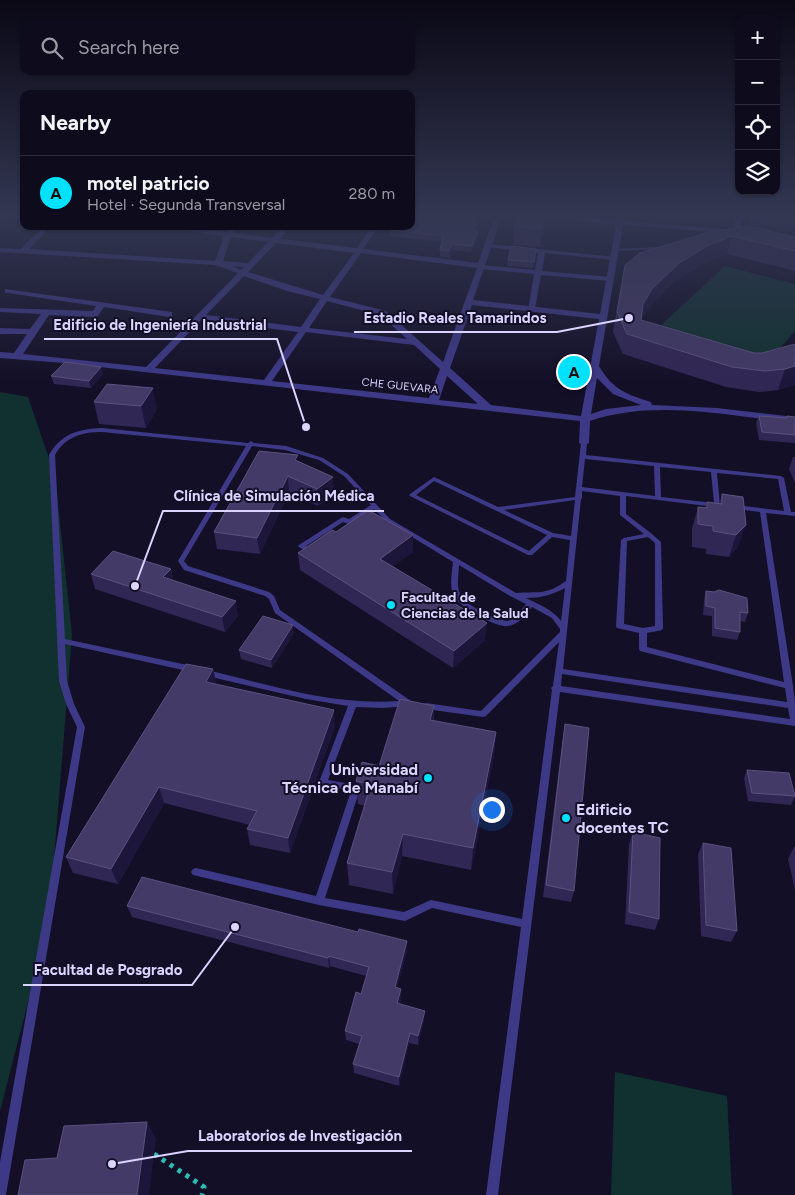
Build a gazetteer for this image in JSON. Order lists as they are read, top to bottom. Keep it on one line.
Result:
{"streets":{"street":["CHE GUEVARA"]},"places":["Estadio Reales Tamarindos","Edificio de Ingeniería Industrial","Clínica de Simulación Médica","Facultad de Ciencias de la Salud","Universidad Técnica de Manabí","Edificio docentes TC","Facultad de Posgrado","Laboratorios de Investigación"],"page":{"map_buttons":["+","−"],"search":"Search here","heading":"Nearby","list":[{"mark":"A","name":"motel patricio","note":"Hotel · Segunda Transversal","value":"280 m"}],"pins":"A"}}
